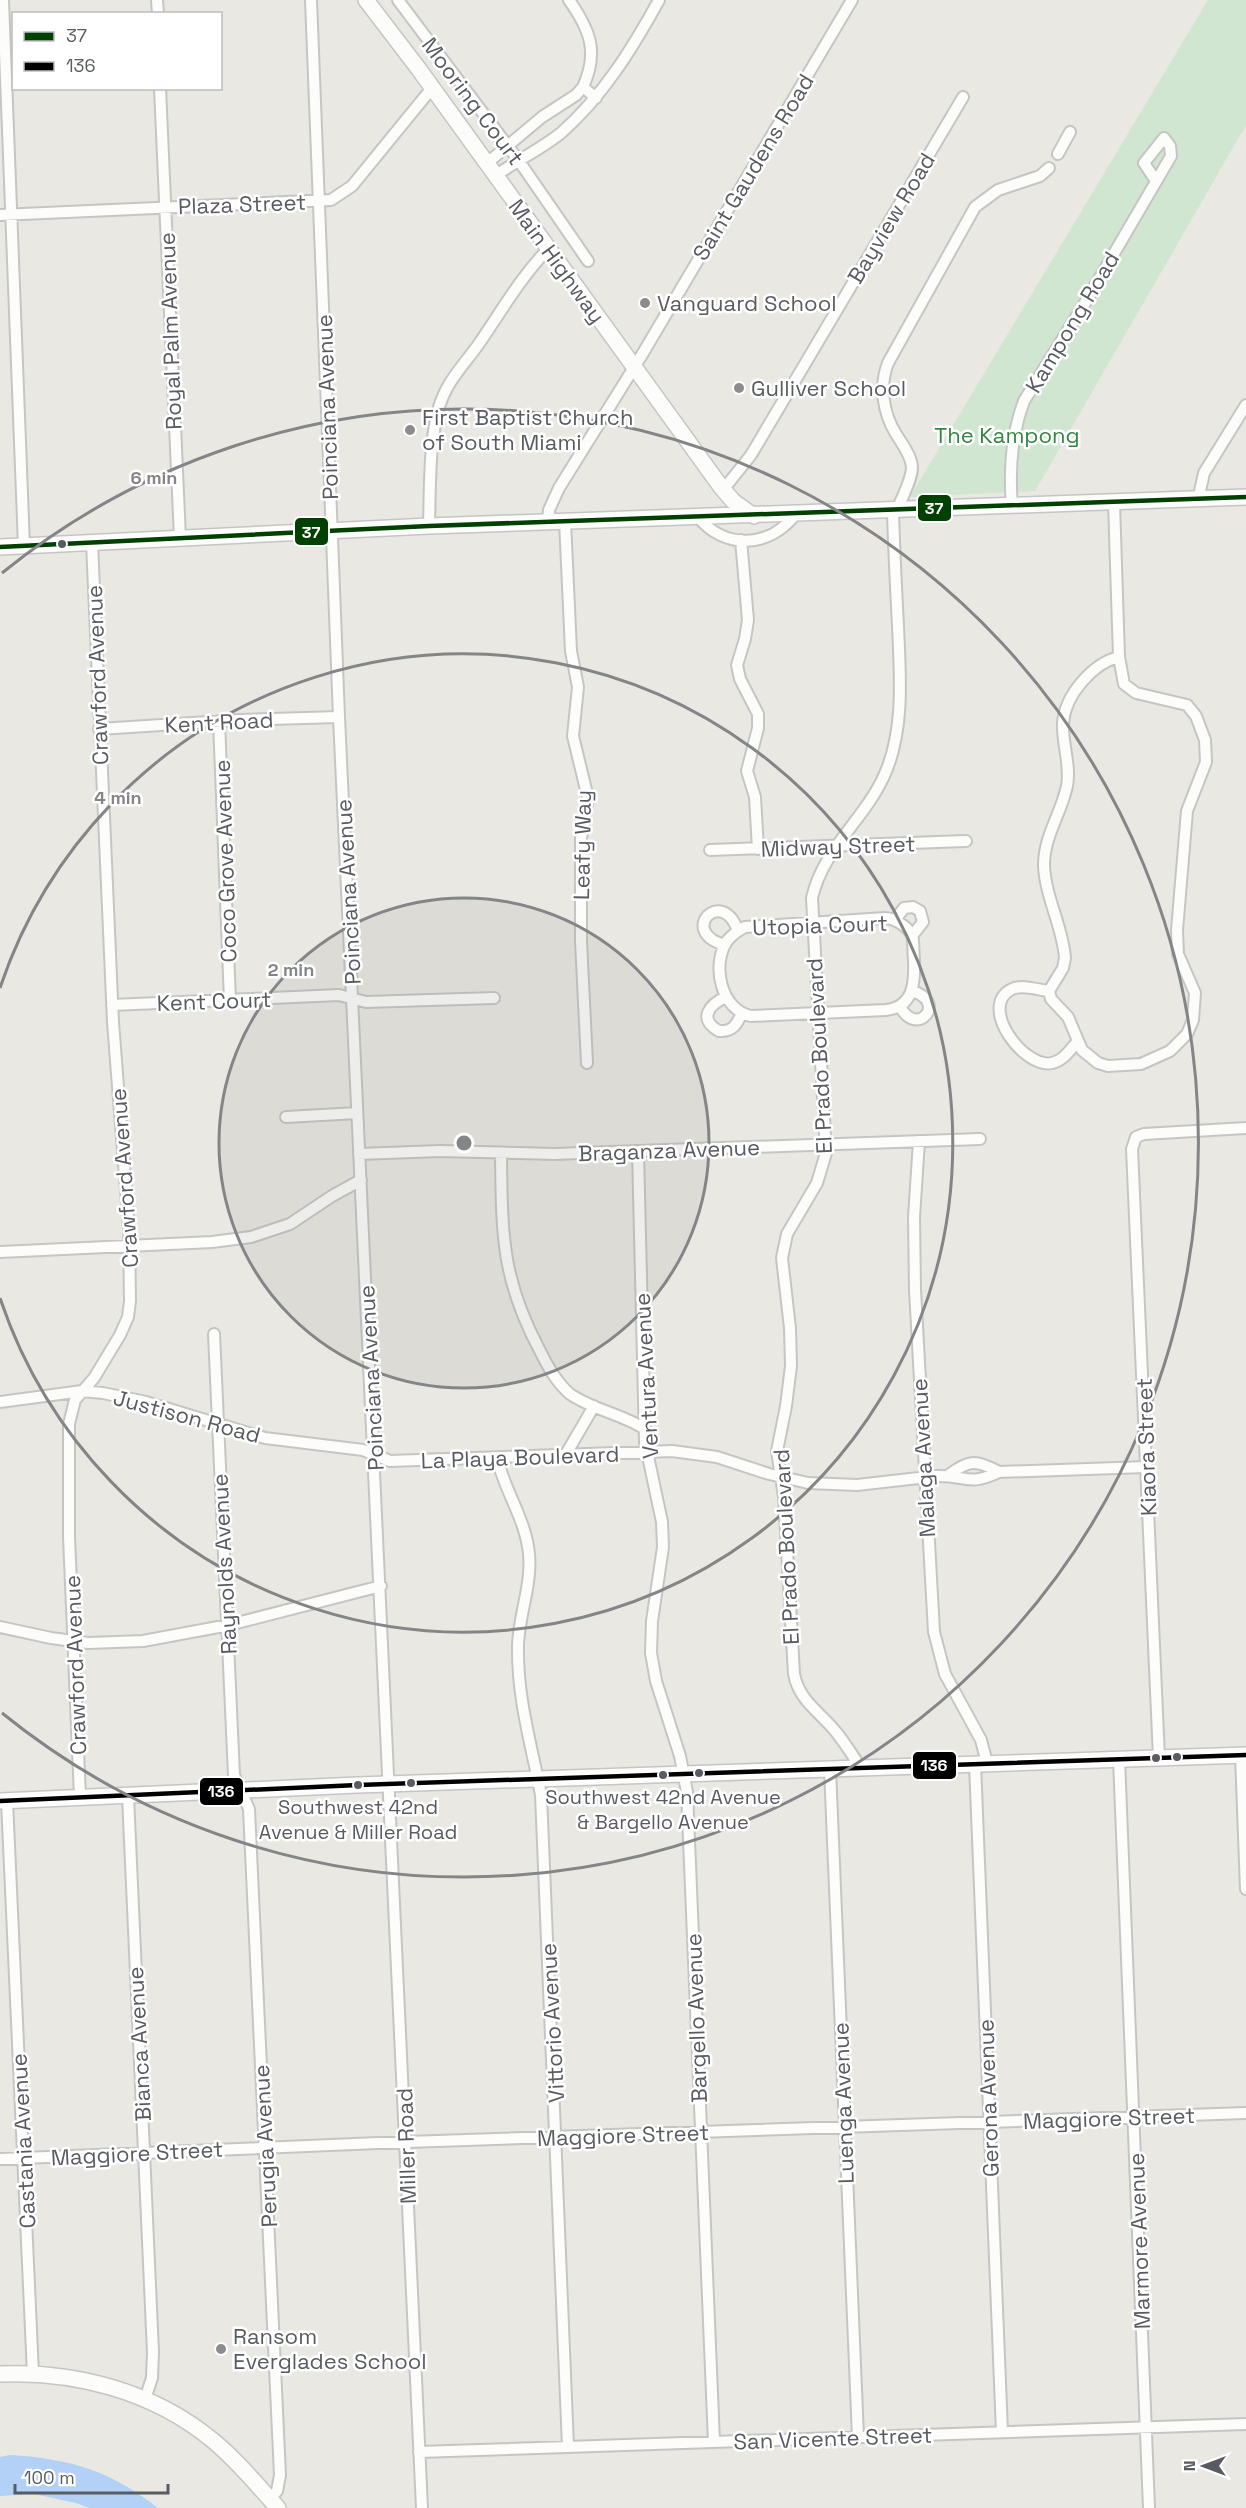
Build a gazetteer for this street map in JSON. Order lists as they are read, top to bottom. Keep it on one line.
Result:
{"streets":{"main road":["Main Highway"],"street":["Mooring Court","Saint Gaudens Road","Plaza Street","Bayview Road","Kampong Road","Royal Palm Avenue","Poinciana Avenue","Crawford Avenue","Kent Road","Leafy Way","Midway Street","Coco Grove Avenue","Utopia Court","Kent Court","El Prado Boulevard","Braganza Avenue","Ventura Avenue","Justison Road","Kiaora Street","La Playa Boulevard","Malaga Avenue","Raynolds Avenue","Bargello Avenue","Vittorio Avenue","Bianca Avenue","Gerona Avenue","Luenga Avenue","Maggiore Street","Castania Avenue","Perugia Avenue","Miller Road","Marmore Avenue","San Vicente Street"]},"crossings":[["Saint Gaudens Road","Main Highway"],["Plaza Street","Main Highway"],["Plaza Street","Royal Palm Avenue"],["Plaza Street","Poinciana Avenue"],["Bayview Road","Main Highway"],["Poinciana Avenue","Kent Road"],["Poinciana Avenue","Kent Court"],["Poinciana Avenue","Braganza Avenue"],["Poinciana Avenue","Justison Road"],["Poinciana Avenue","La Playa Boulevard"],["Poinciana Avenue","Miller Road"],["Crawford Avenue","Kent Road"],["Crawford Avenue","Kent Court"],["Crawford Avenue","Justison Road"],["Kent Road","Coco Grove Avenue"],["Midway Street","El Prado Boulevard"],["Coco Grove Avenue","Kent Court"],["Utopia Court","El Prado Boulevard"],["El Prado Boulevard","Braganza Avenue"],["El Prado Boulevard","La Playa Boulevard"],["Braganza Avenue","Ventura Avenue"],["Braganza Avenue","Malaga Avenue"],["Ventura Avenue","La Playa Boulevard"],["Ventura Avenue","Bargello Avenue"],["Justison Road","La Playa Boulevard"],["Justison Road","Raynolds Avenue"],["Kiaora Street","La Playa Boulevard"],["La Playa Boulevard","Malaga Avenue"],["La Playa Boulevard","Vittorio Avenue"],["Malaga Avenue","Gerona Avenue"],["Raynolds Avenue","Perugia Avenue"],["Bargello Avenue","Maggiore Street"],["Bargello Avenue","San Vicente Street"],["Vittorio Avenue","Maggiore Street"],["Vittorio Avenue","San Vicente Street"],["Bianca Avenue","Maggiore Street"],["Gerona Avenue","Maggiore Street"],["Gerona Avenue","San Vicente Street"],["Luenga Avenue","Maggiore Street"],["Luenga Avenue","San Vicente Street"],["Maggiore Street","Castania Avenue"],["Maggiore Street","Perugia Avenue"],["Maggiore Street","Miller Road"],["Maggiore Street","Marmore Avenue"],["Miller Road","San Vicente Street"],["Marmore Avenue","San Vicente Street"]],"parks":["The Kampong"],"places":["Vanguard School","Gulliver School","First Baptist Church of South Miami","Southwest 42nd Avenue & Bargello Avenue","Southwest 42nd Avenue & Miller Road","Ransom Everglades School"],"lines":["transit line 37","transit line 136"],"legend":["37","136"],"scale_bar":"100 m","north":"left","rings":["6 min","4 min","2 min"]}
